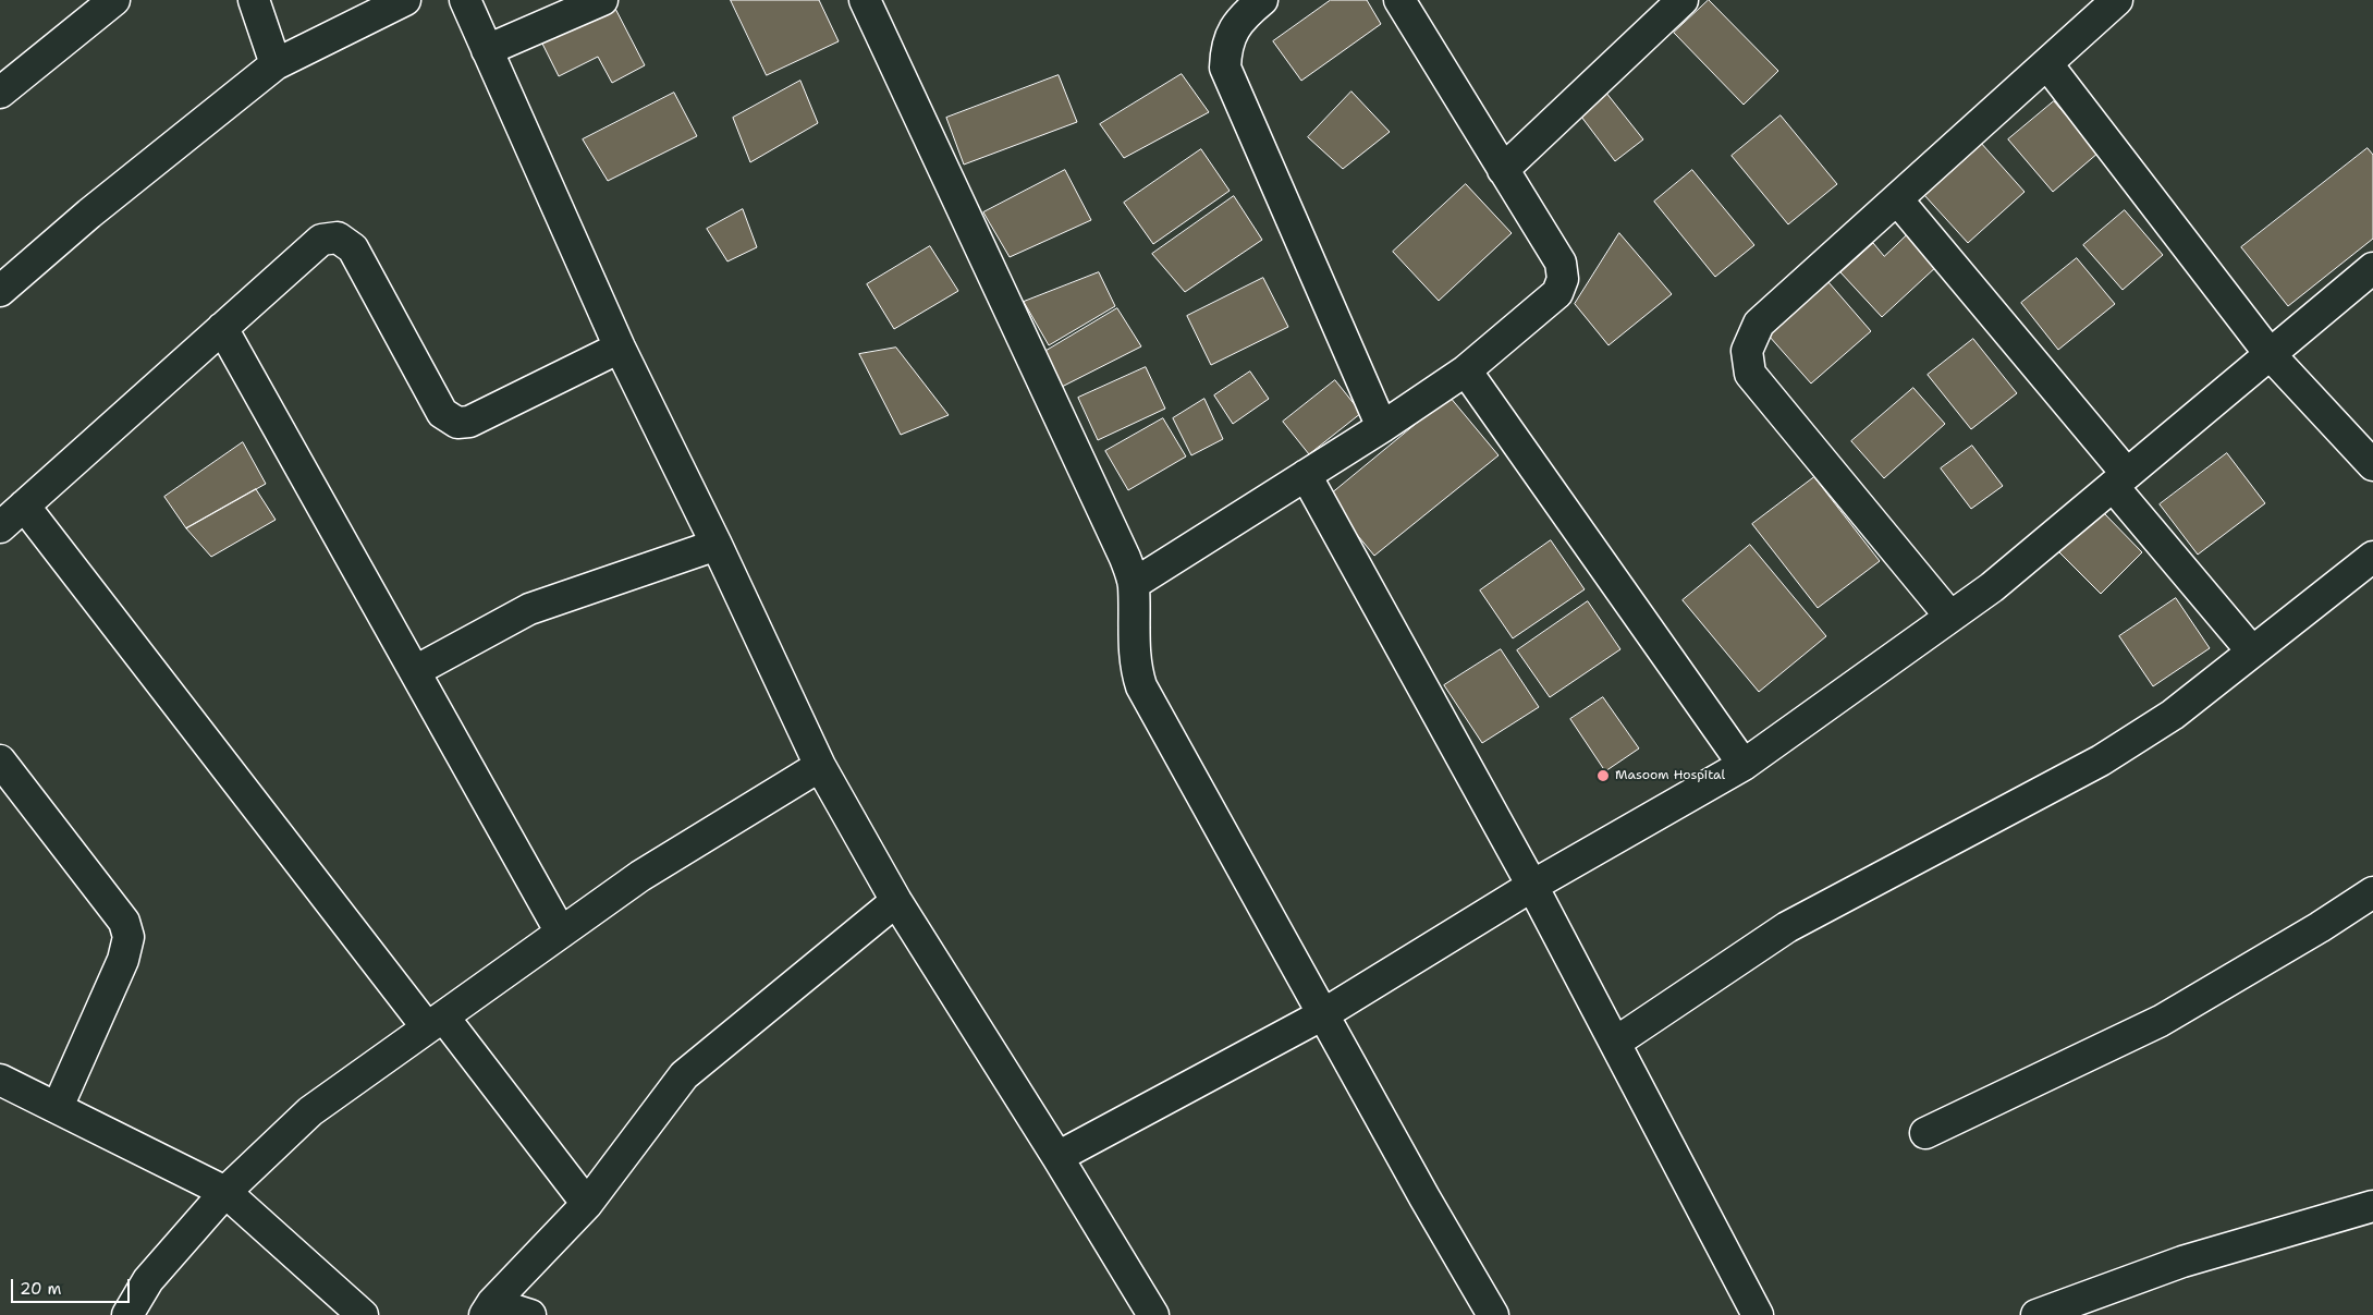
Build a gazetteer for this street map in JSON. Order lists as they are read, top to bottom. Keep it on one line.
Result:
{"places":["Masoom Hospital"],"scale_bar":"20 m"}
